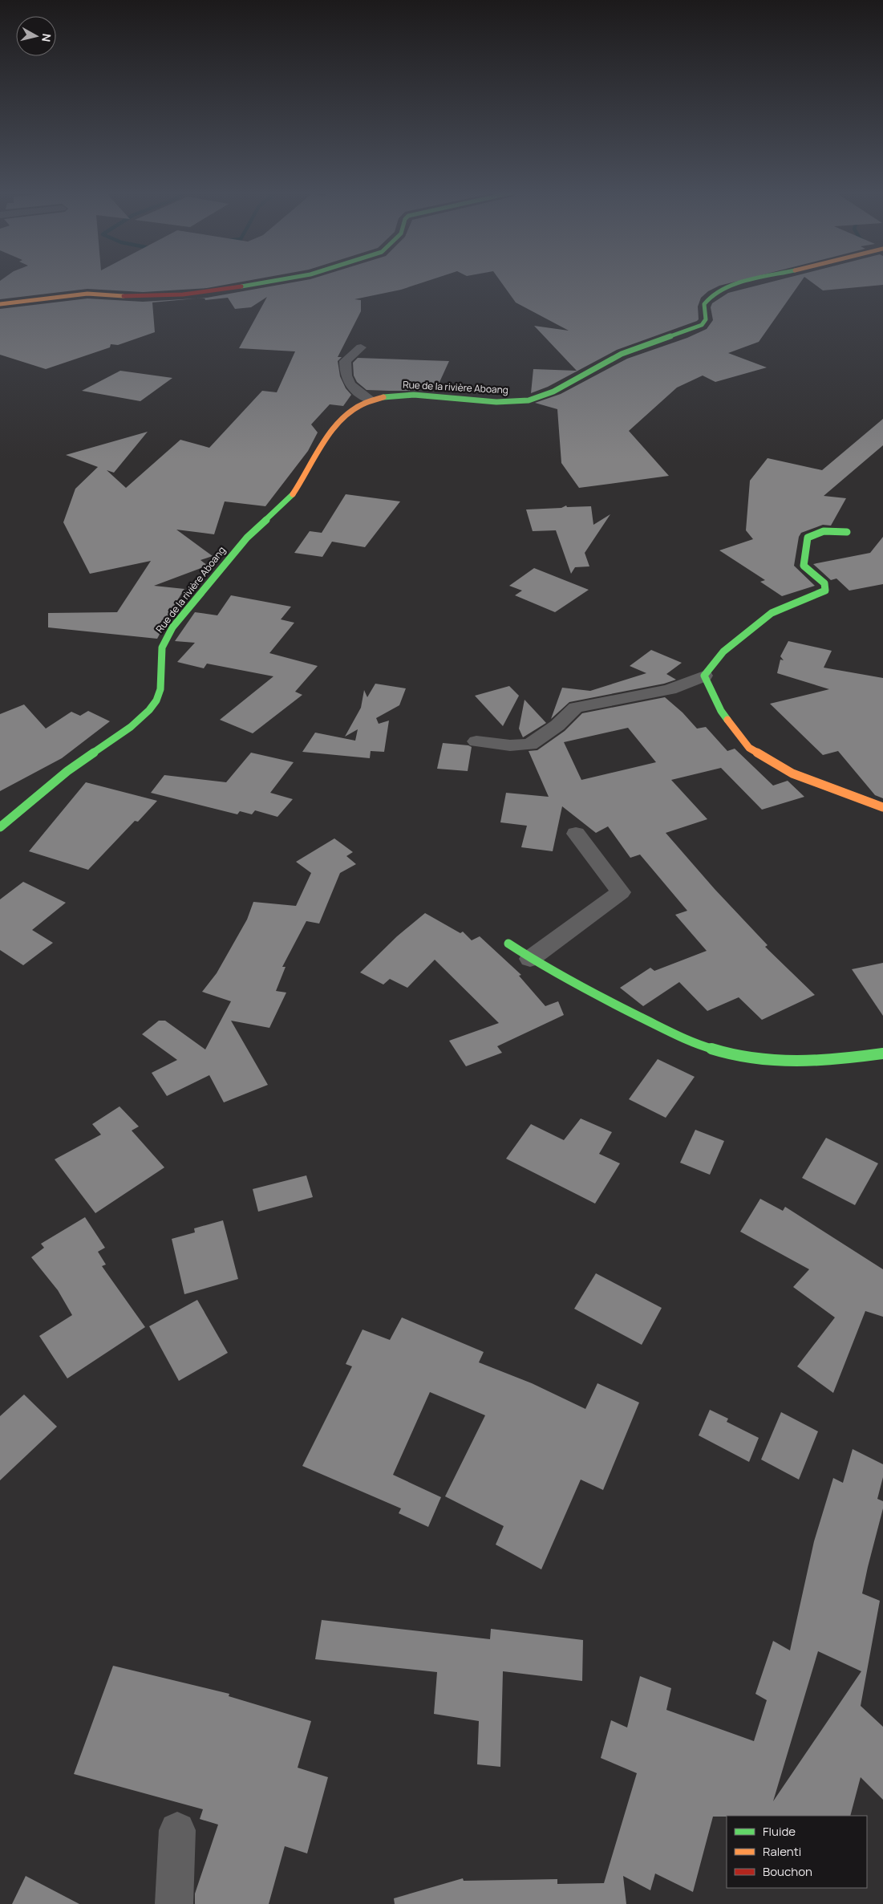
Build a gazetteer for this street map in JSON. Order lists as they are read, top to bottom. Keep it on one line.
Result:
{"streets":{"street":["Rue de la rivière Aboang"]},"legend":["Fluide","Ralenti","Bouchon"],"north":"right"}
